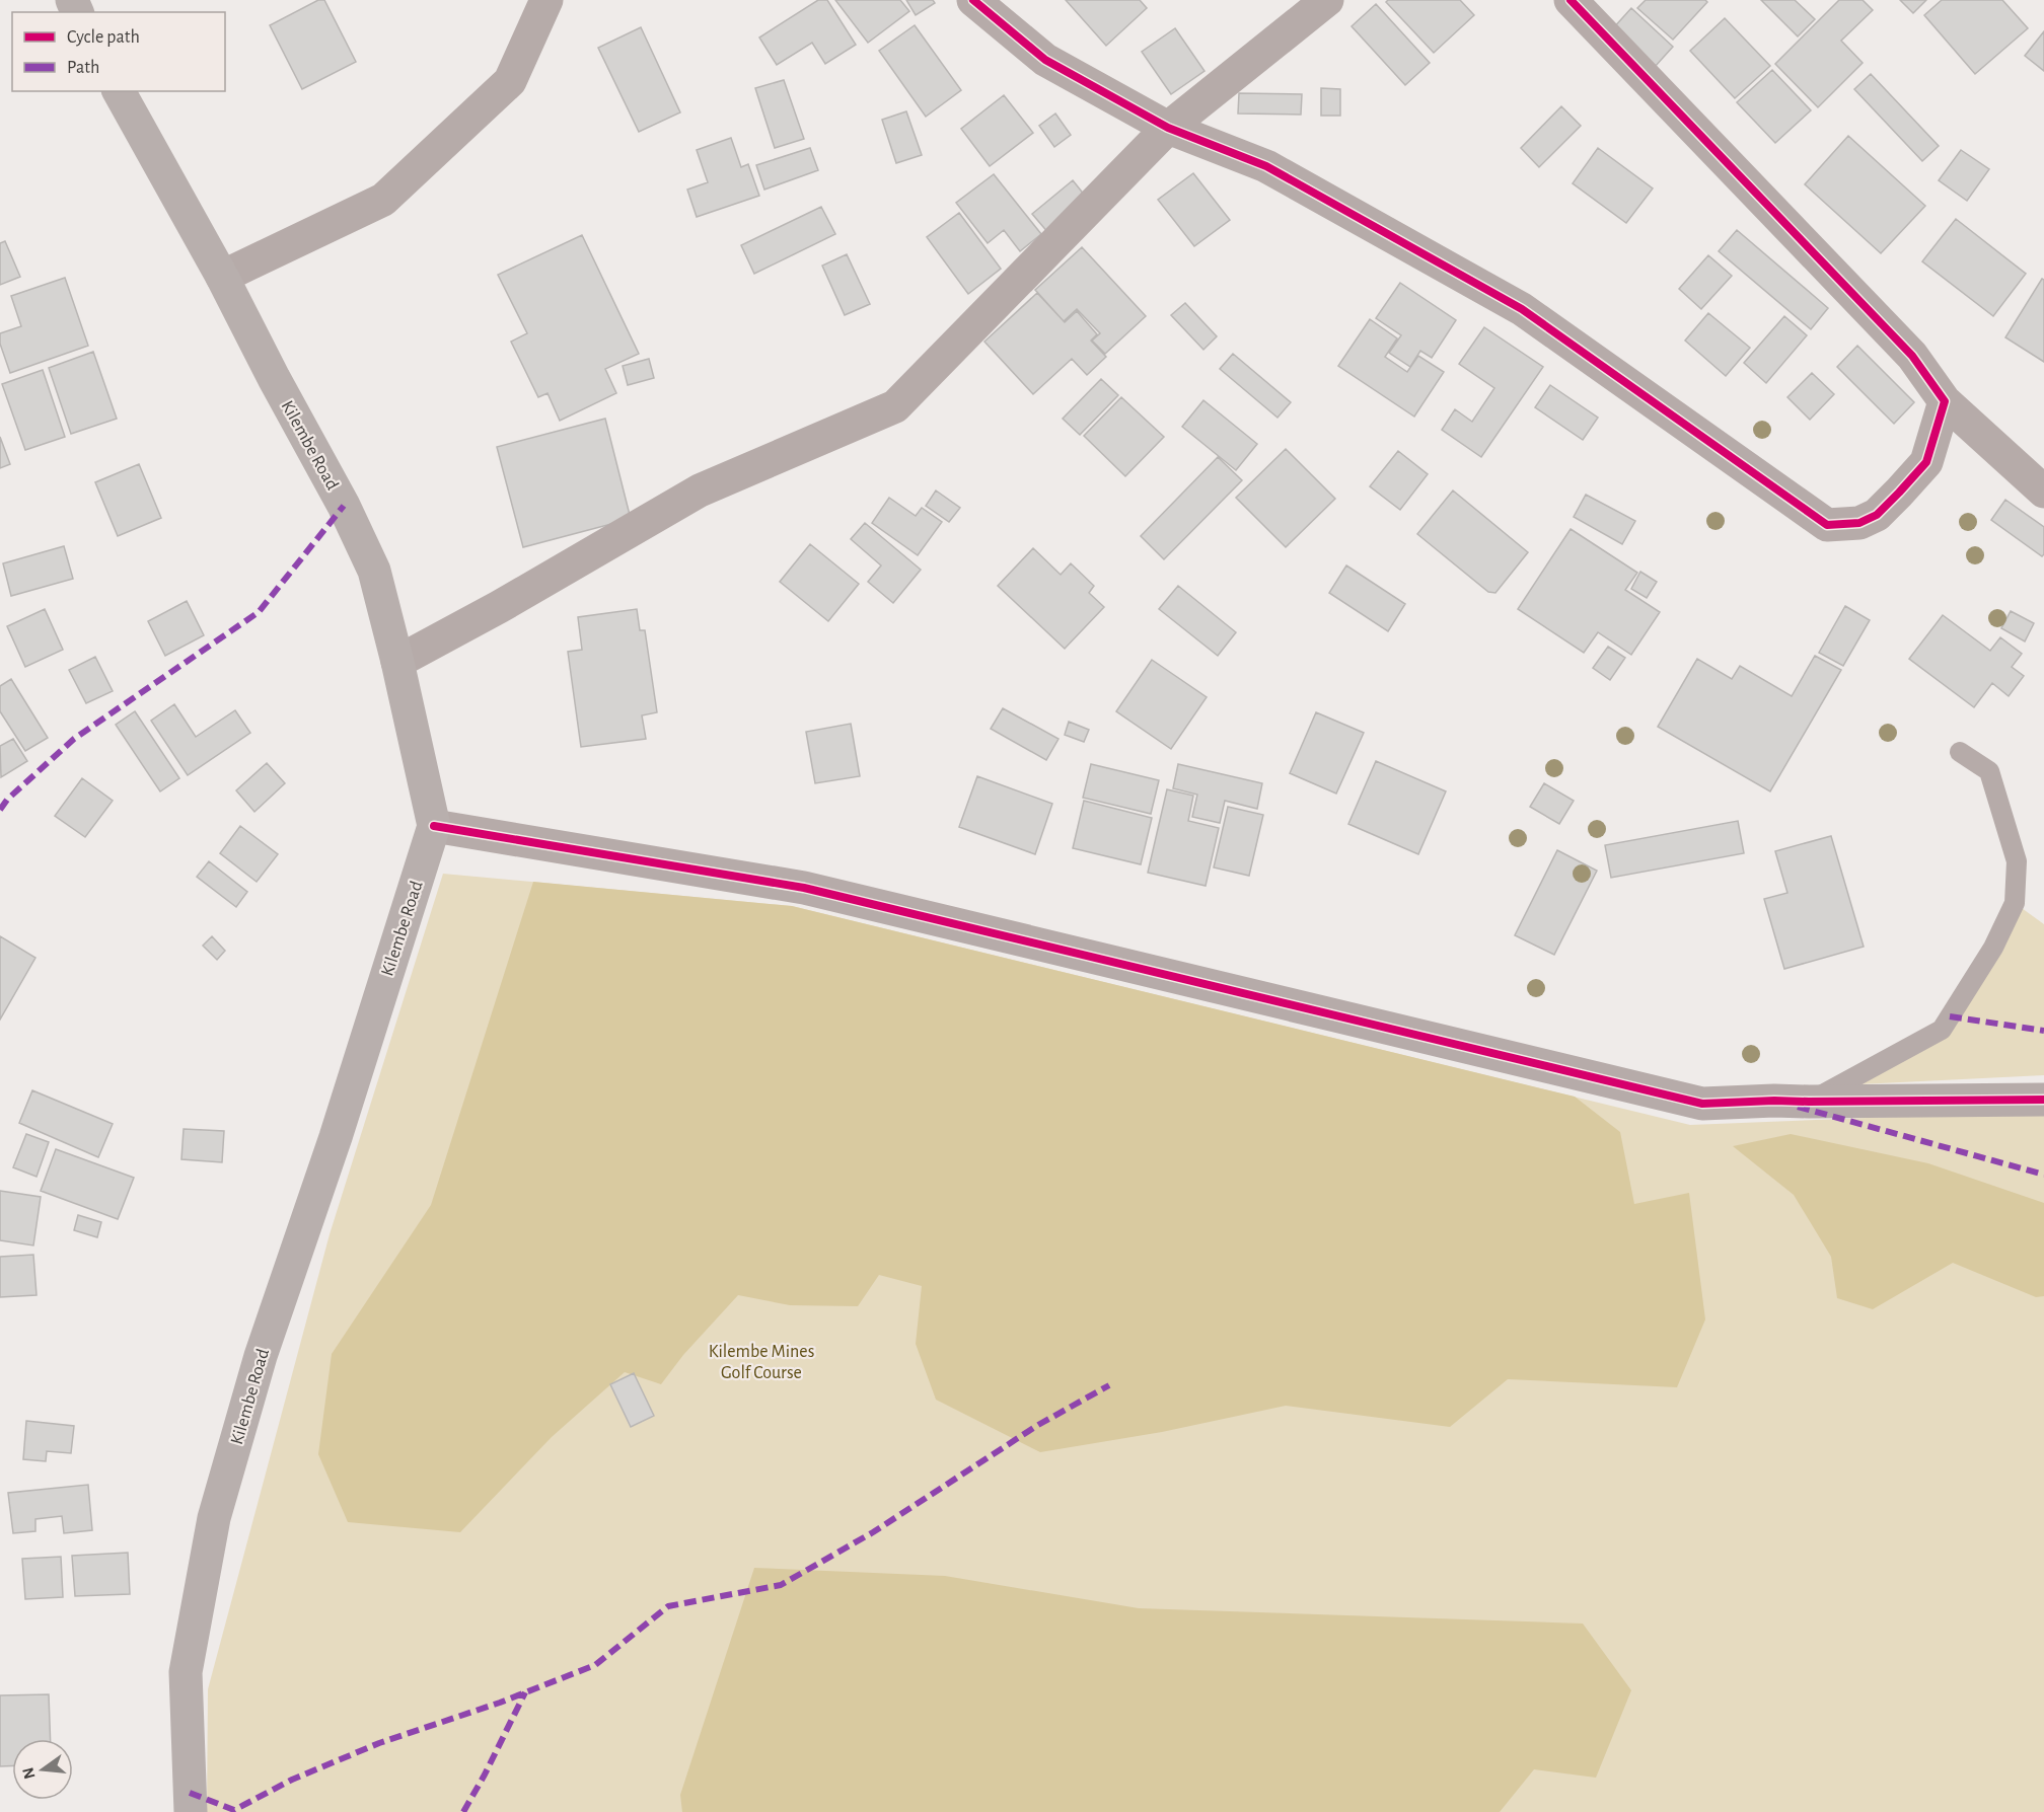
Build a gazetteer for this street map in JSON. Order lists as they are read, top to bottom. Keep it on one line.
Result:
{"streets":{"main road":["Kilembe Road"]},"parks":["Kilembe Mines Golf Course"],"legend":["Cycle path","Path"],"north":"left"}
